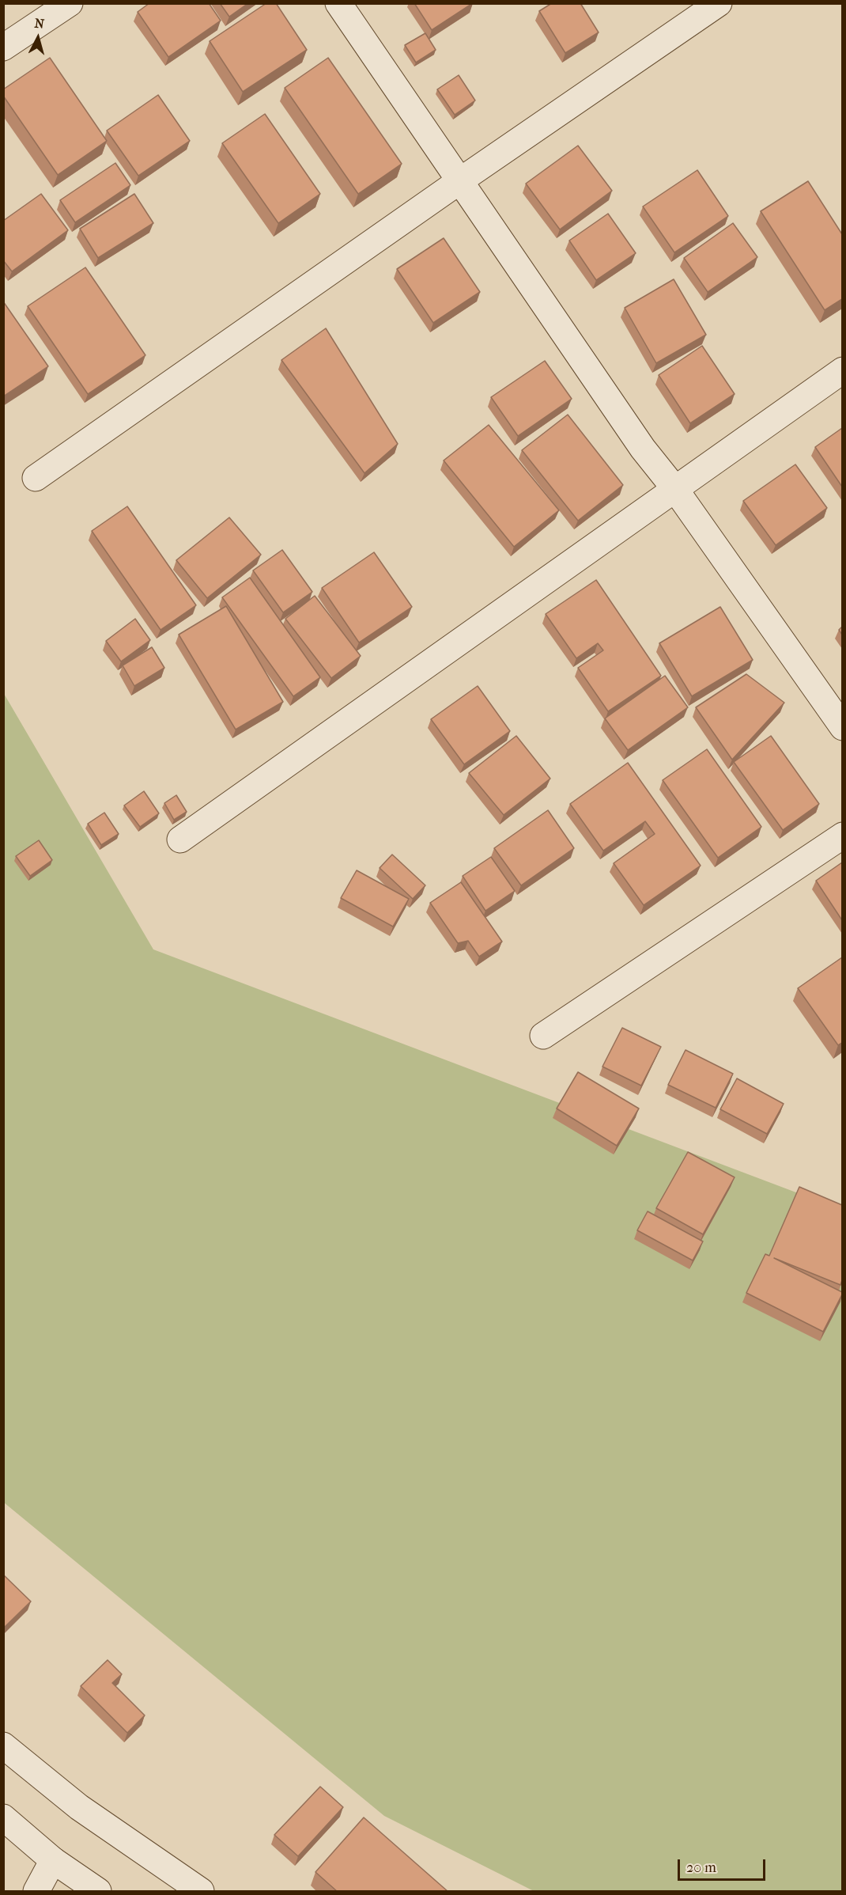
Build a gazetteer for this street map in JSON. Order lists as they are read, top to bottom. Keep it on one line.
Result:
{"scale_bar":"20 m","north":"top"}
